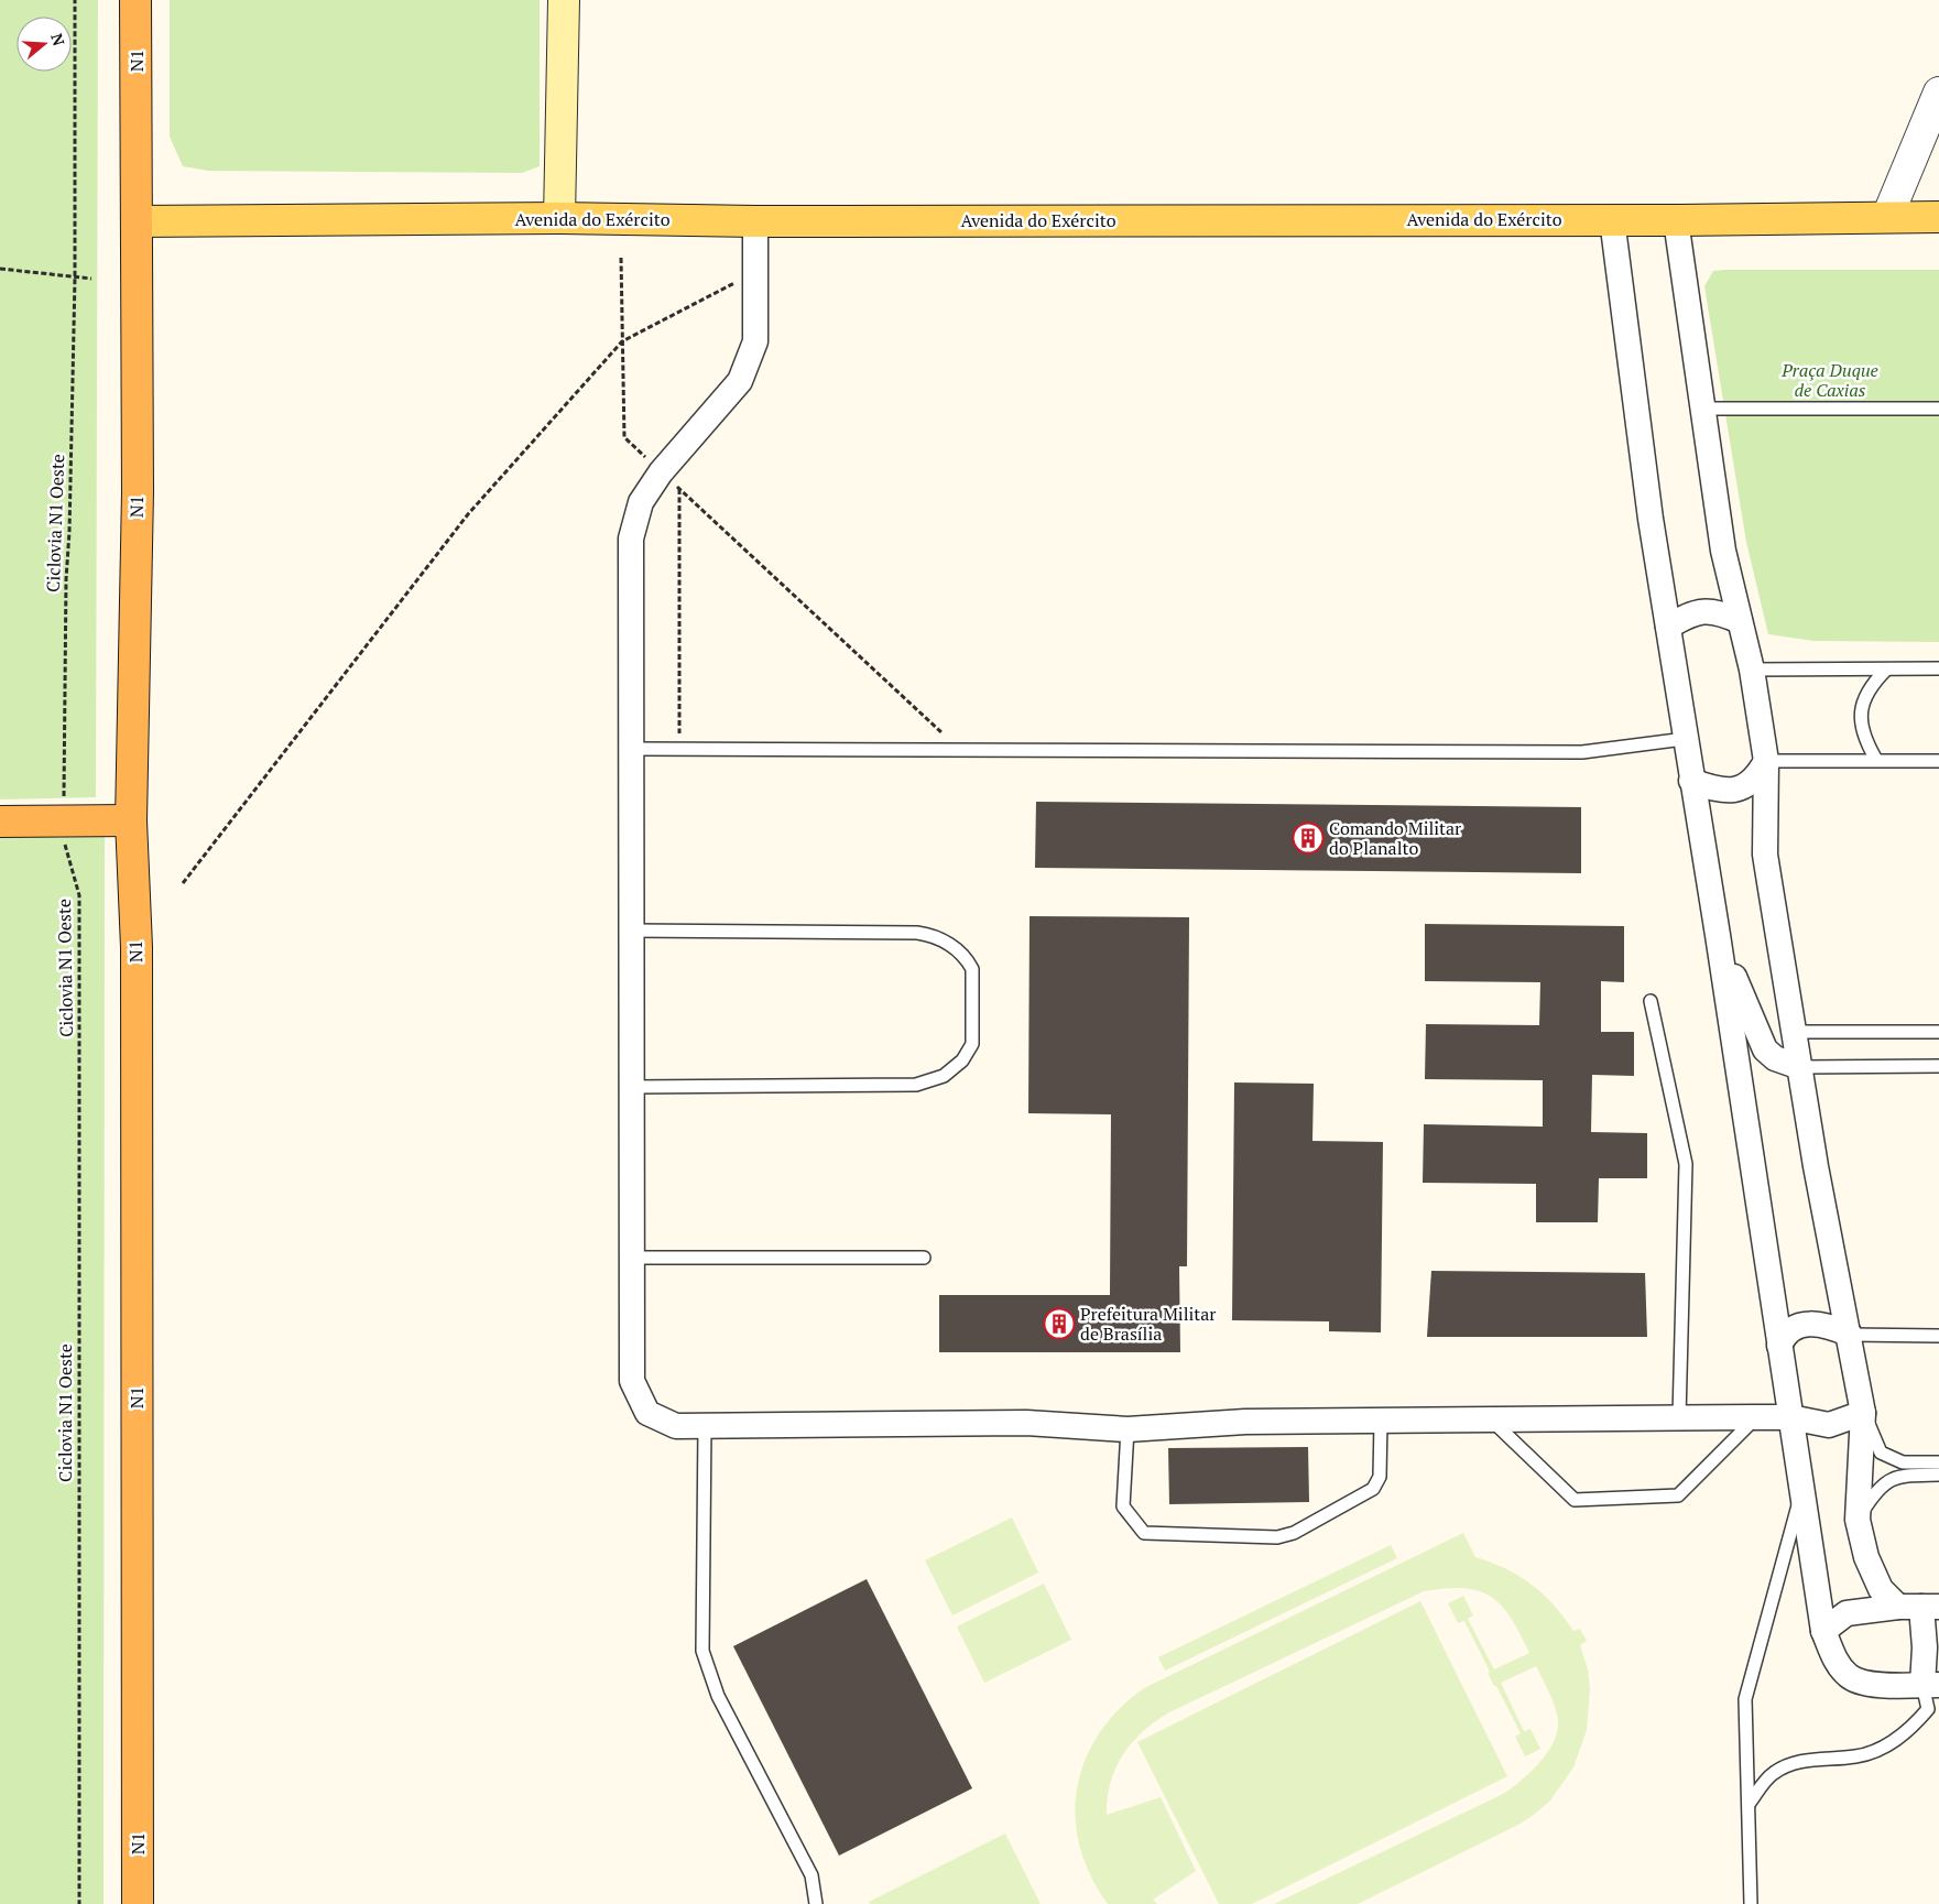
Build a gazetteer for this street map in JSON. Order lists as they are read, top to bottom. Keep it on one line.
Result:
{"streets":{"highway":["N1"],"main road":["Avenida do Exército"],"path":["Ciclovia N1 Oeste"]},"crossings":[["N1","Avenida do Exército"]],"parks":["Praça Duque de Caxias"],"places":{"building":["Comando Militar do Planalto","Prefeitura Militar de Brasília"]},"north":"right"}
